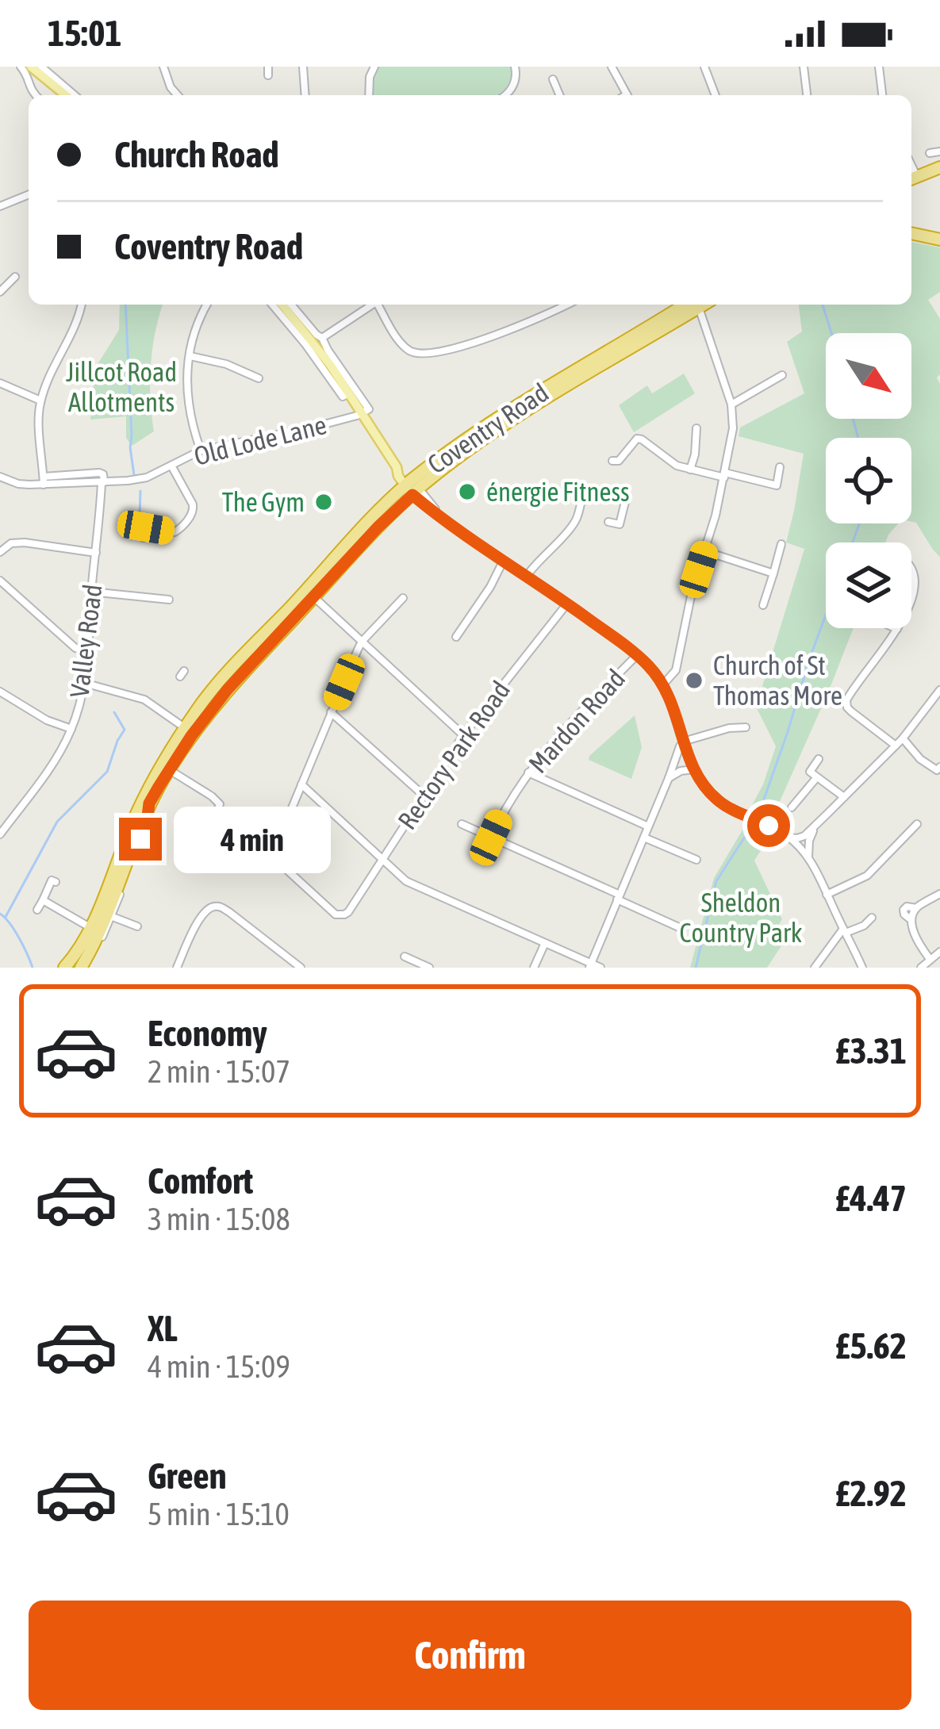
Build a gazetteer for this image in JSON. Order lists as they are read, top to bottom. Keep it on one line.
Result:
{"streets":{"highway":["Coventry Road"],"street":["Old Lode Lane","Valley Road","Mardon Road","Rectory Park Road"]},"crossings":[["Old Lode Lane","Valley Road"]],"parks":["Jillcot Road Allotments","Sheldon Country Park"],"places":["énergie Fitness","The Gym","Church of St Thomas More"],"north":"bottom right","page":{"status":"15:01","banner":["Church Road","Coventry Road"],"bubble":"4 min","list":[{"name":"Economy","note":"2 min · 15:07","value":"£3.31"},{"name":"Comfort","note":"3 min · 15:08","value":"£4.47"},{"name":"XL","note":"4 min · 15:09","value":"£5.62"},{"name":"Green","note":"5 min · 15:10","value":"£2.92"}],"buttons":"Confirm"}}
